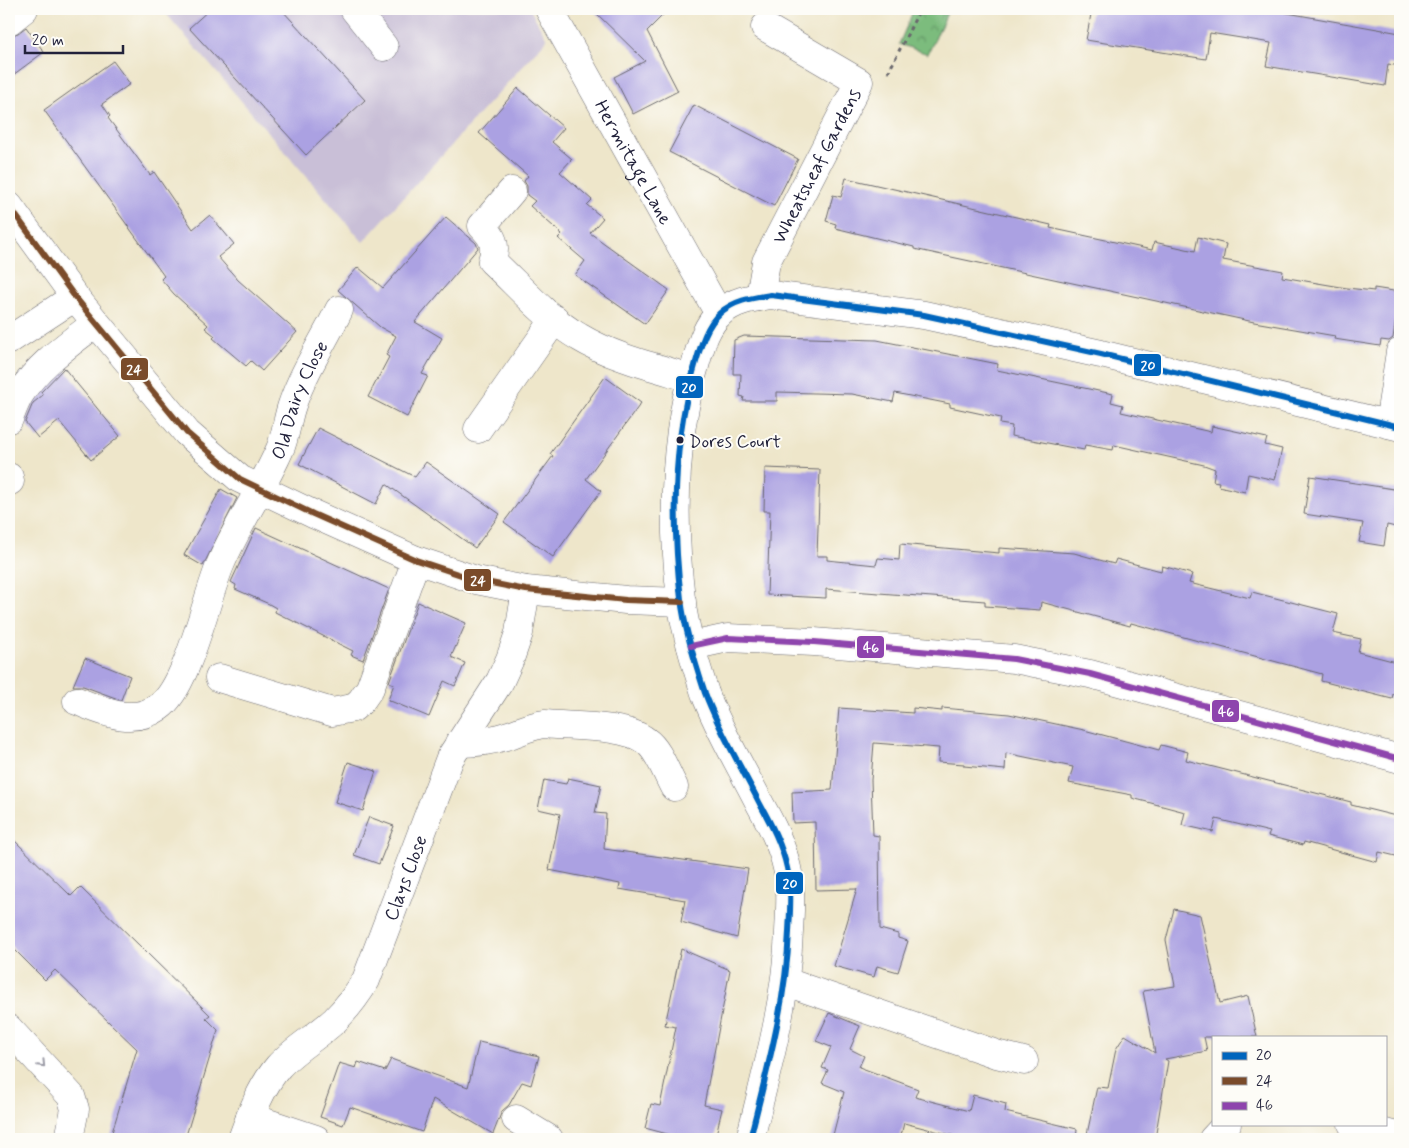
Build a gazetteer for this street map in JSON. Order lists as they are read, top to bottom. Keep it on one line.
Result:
{"streets":{"street":["Hermitage Lane","Wheatsheaf Gardens","Old Dairy Close","Clays Close"]},"places":["Dores Court"],"lines":["transit line 24","transit line 20","transit line 46"],"legend":["20","24","46"],"scale_bar":"20 m"}
